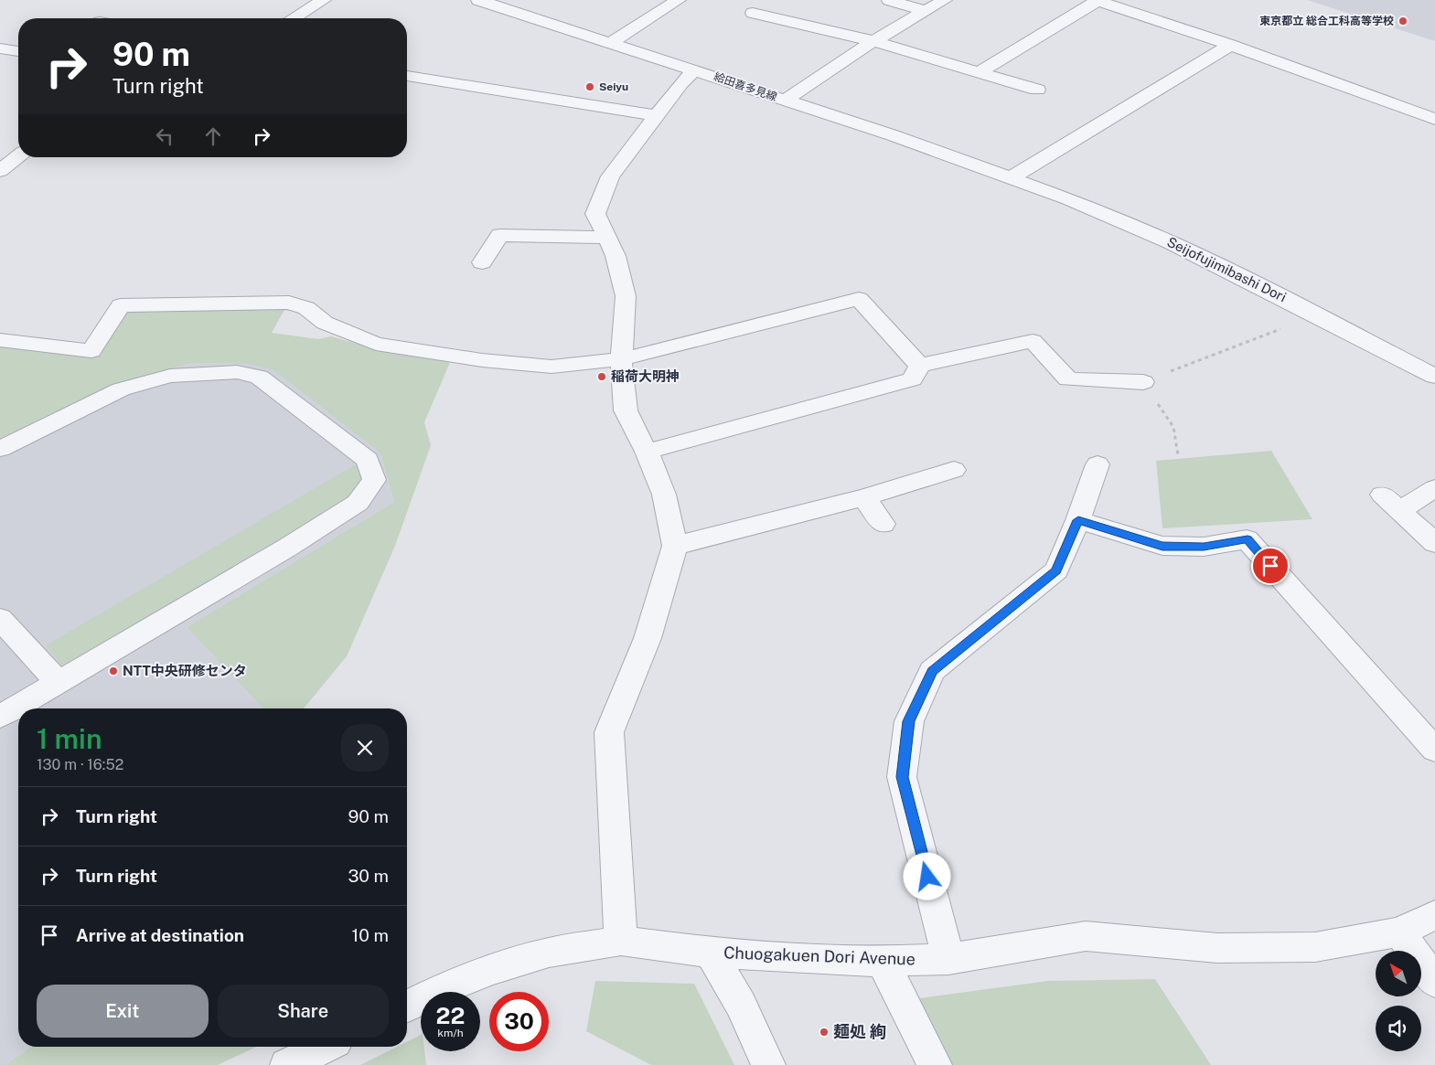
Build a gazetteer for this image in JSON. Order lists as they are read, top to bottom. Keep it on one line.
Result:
{"streets":{"street":["給田喜多見線","Seijofujimibashi Dori","Chuogakuen Dori Avenue"]},"crossings":[["給田喜多見線","Seijofujimibashi Dori"]],"places":["東京都立 総合工科高等学校","Seiyu","稲荷大明神","NTT中央研修センタ","麺処 絢"],"north":"top left","page":{"turn":["90 m","Turn right"],"heading":["1 min","130 m · 16:52"],"list":[{"name":"Turn right","value":"90 m"},{"name":"Turn right","value":"30 m"},{"name":"Arrive at destination","value":"10 m"}],"buttons":["Exit","Share"],"speed":"22 km/h","limit":"30"}}
